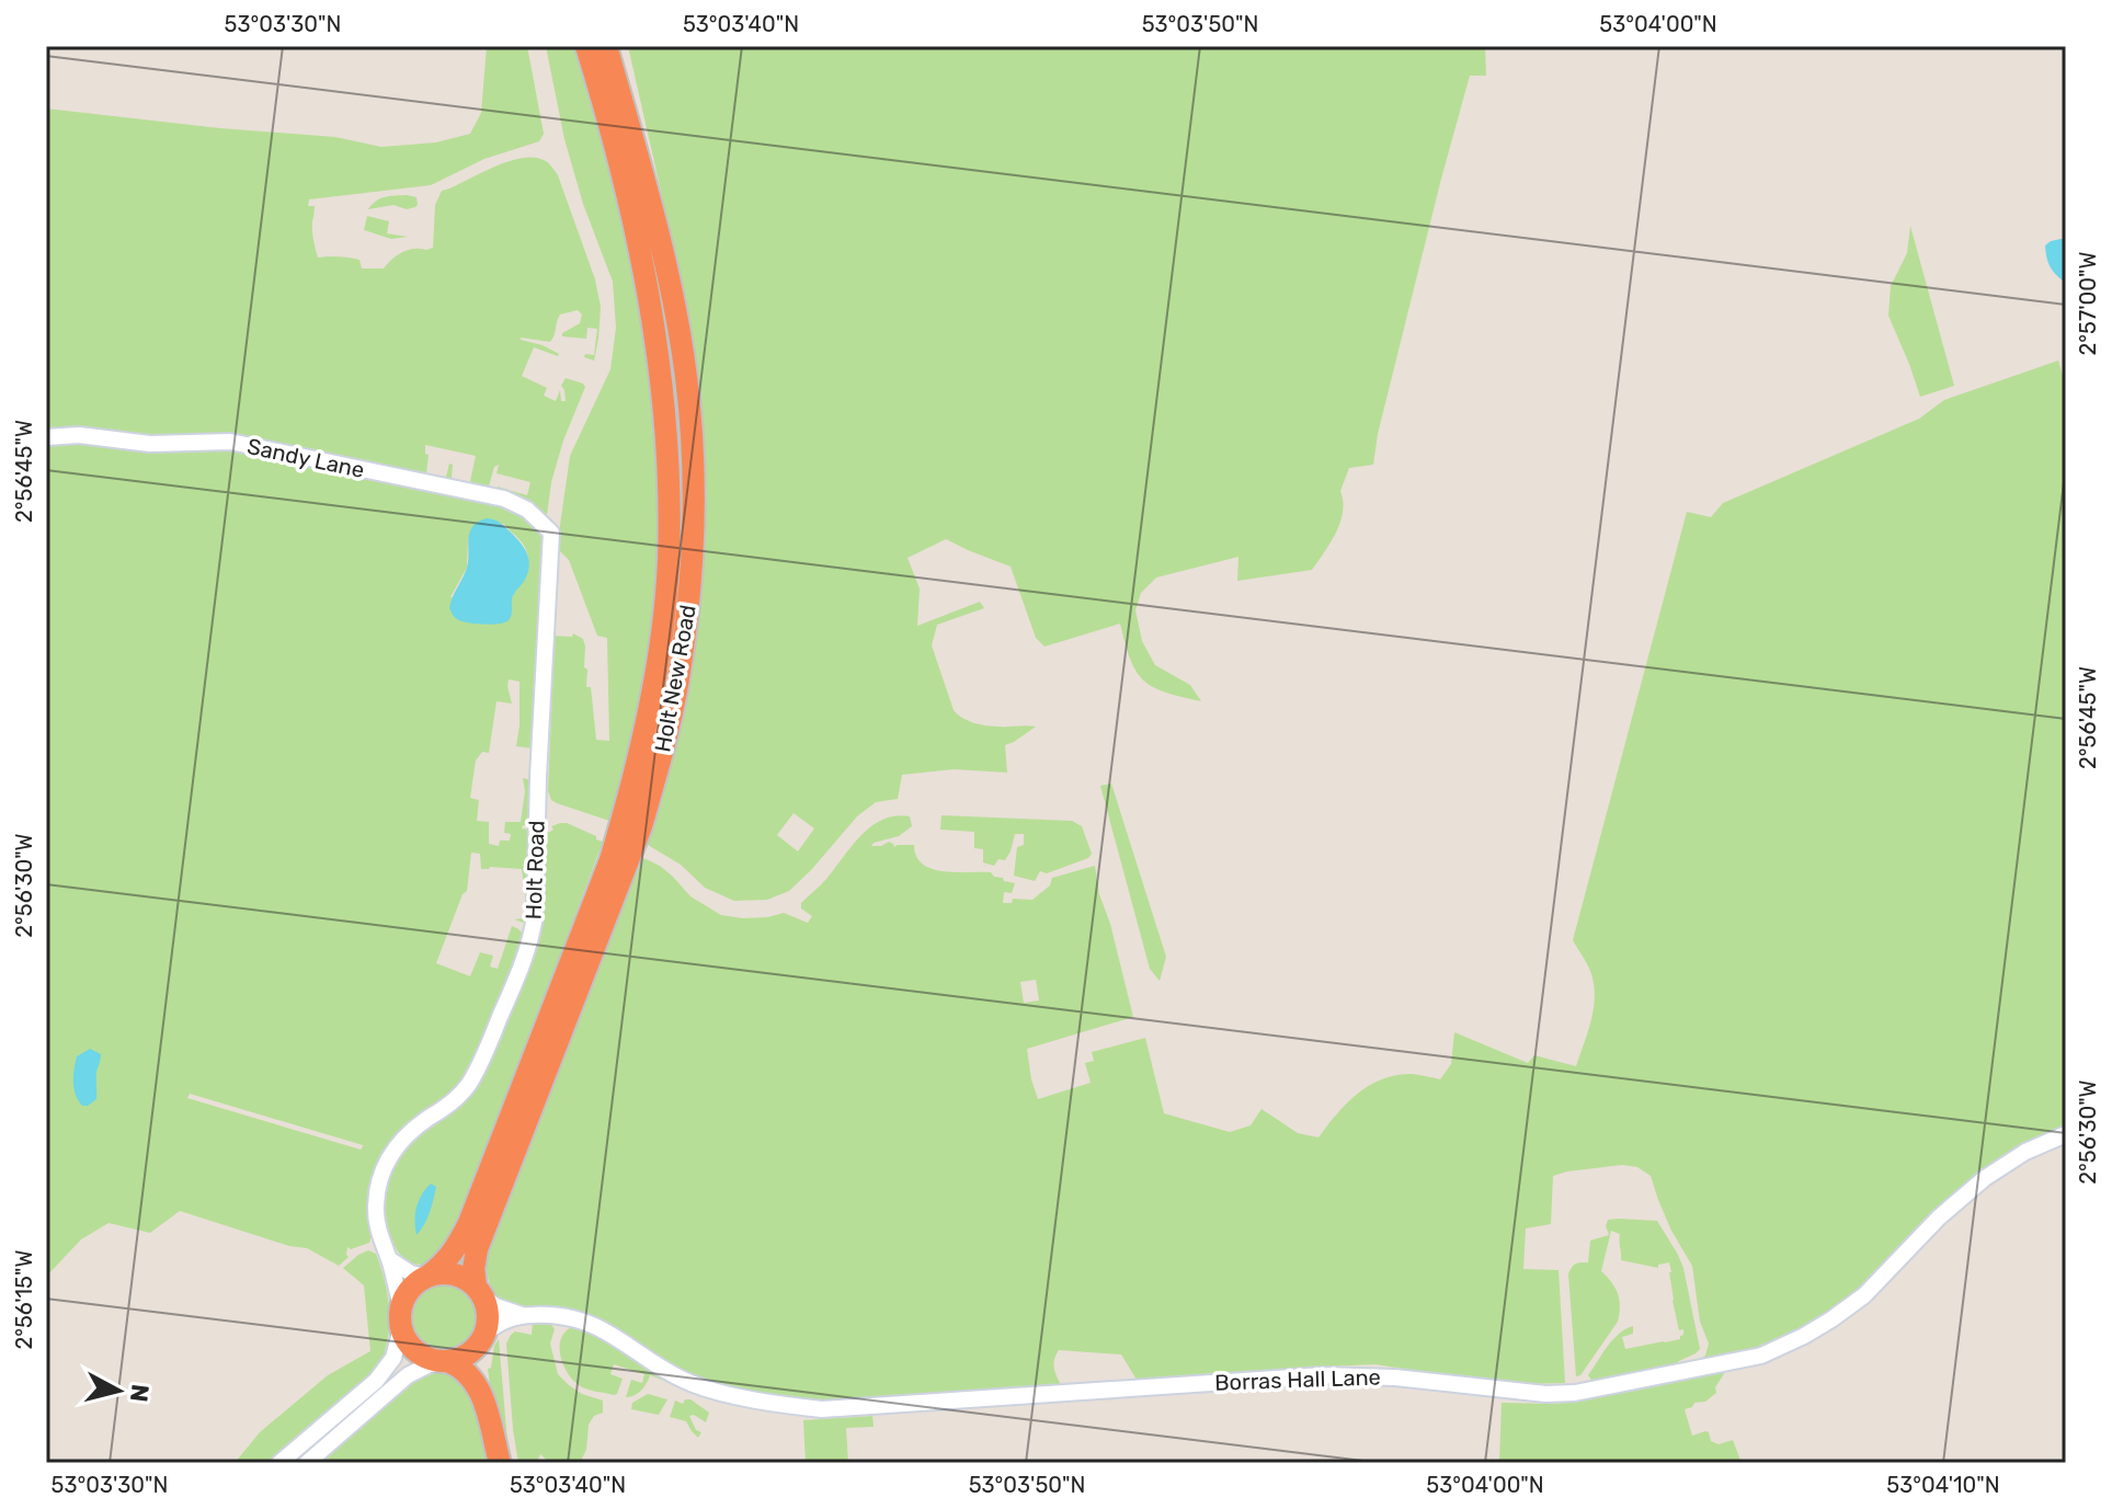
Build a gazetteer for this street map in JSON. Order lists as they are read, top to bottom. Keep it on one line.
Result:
{"streets":{"highway":["Holt New Road"],"street":["Sandy Lane","Holt Road","Borras Hall Lane"]},"crossings":[["Sandy Lane","Holt Road"],["Holt New Road","Holt Road"],["Holt New Road","Borras Hall Lane"],["Holt Road","Borras Hall Lane"]],"north":"right","coordinates":["53°03'30\"N","53°03'40\"N","53°03'50\"N","53°04'00\"N","2°57'00\"W","2°56'45\"W","2°56'30\"W","2°56'15\"W","53°04'10\"N"]}
